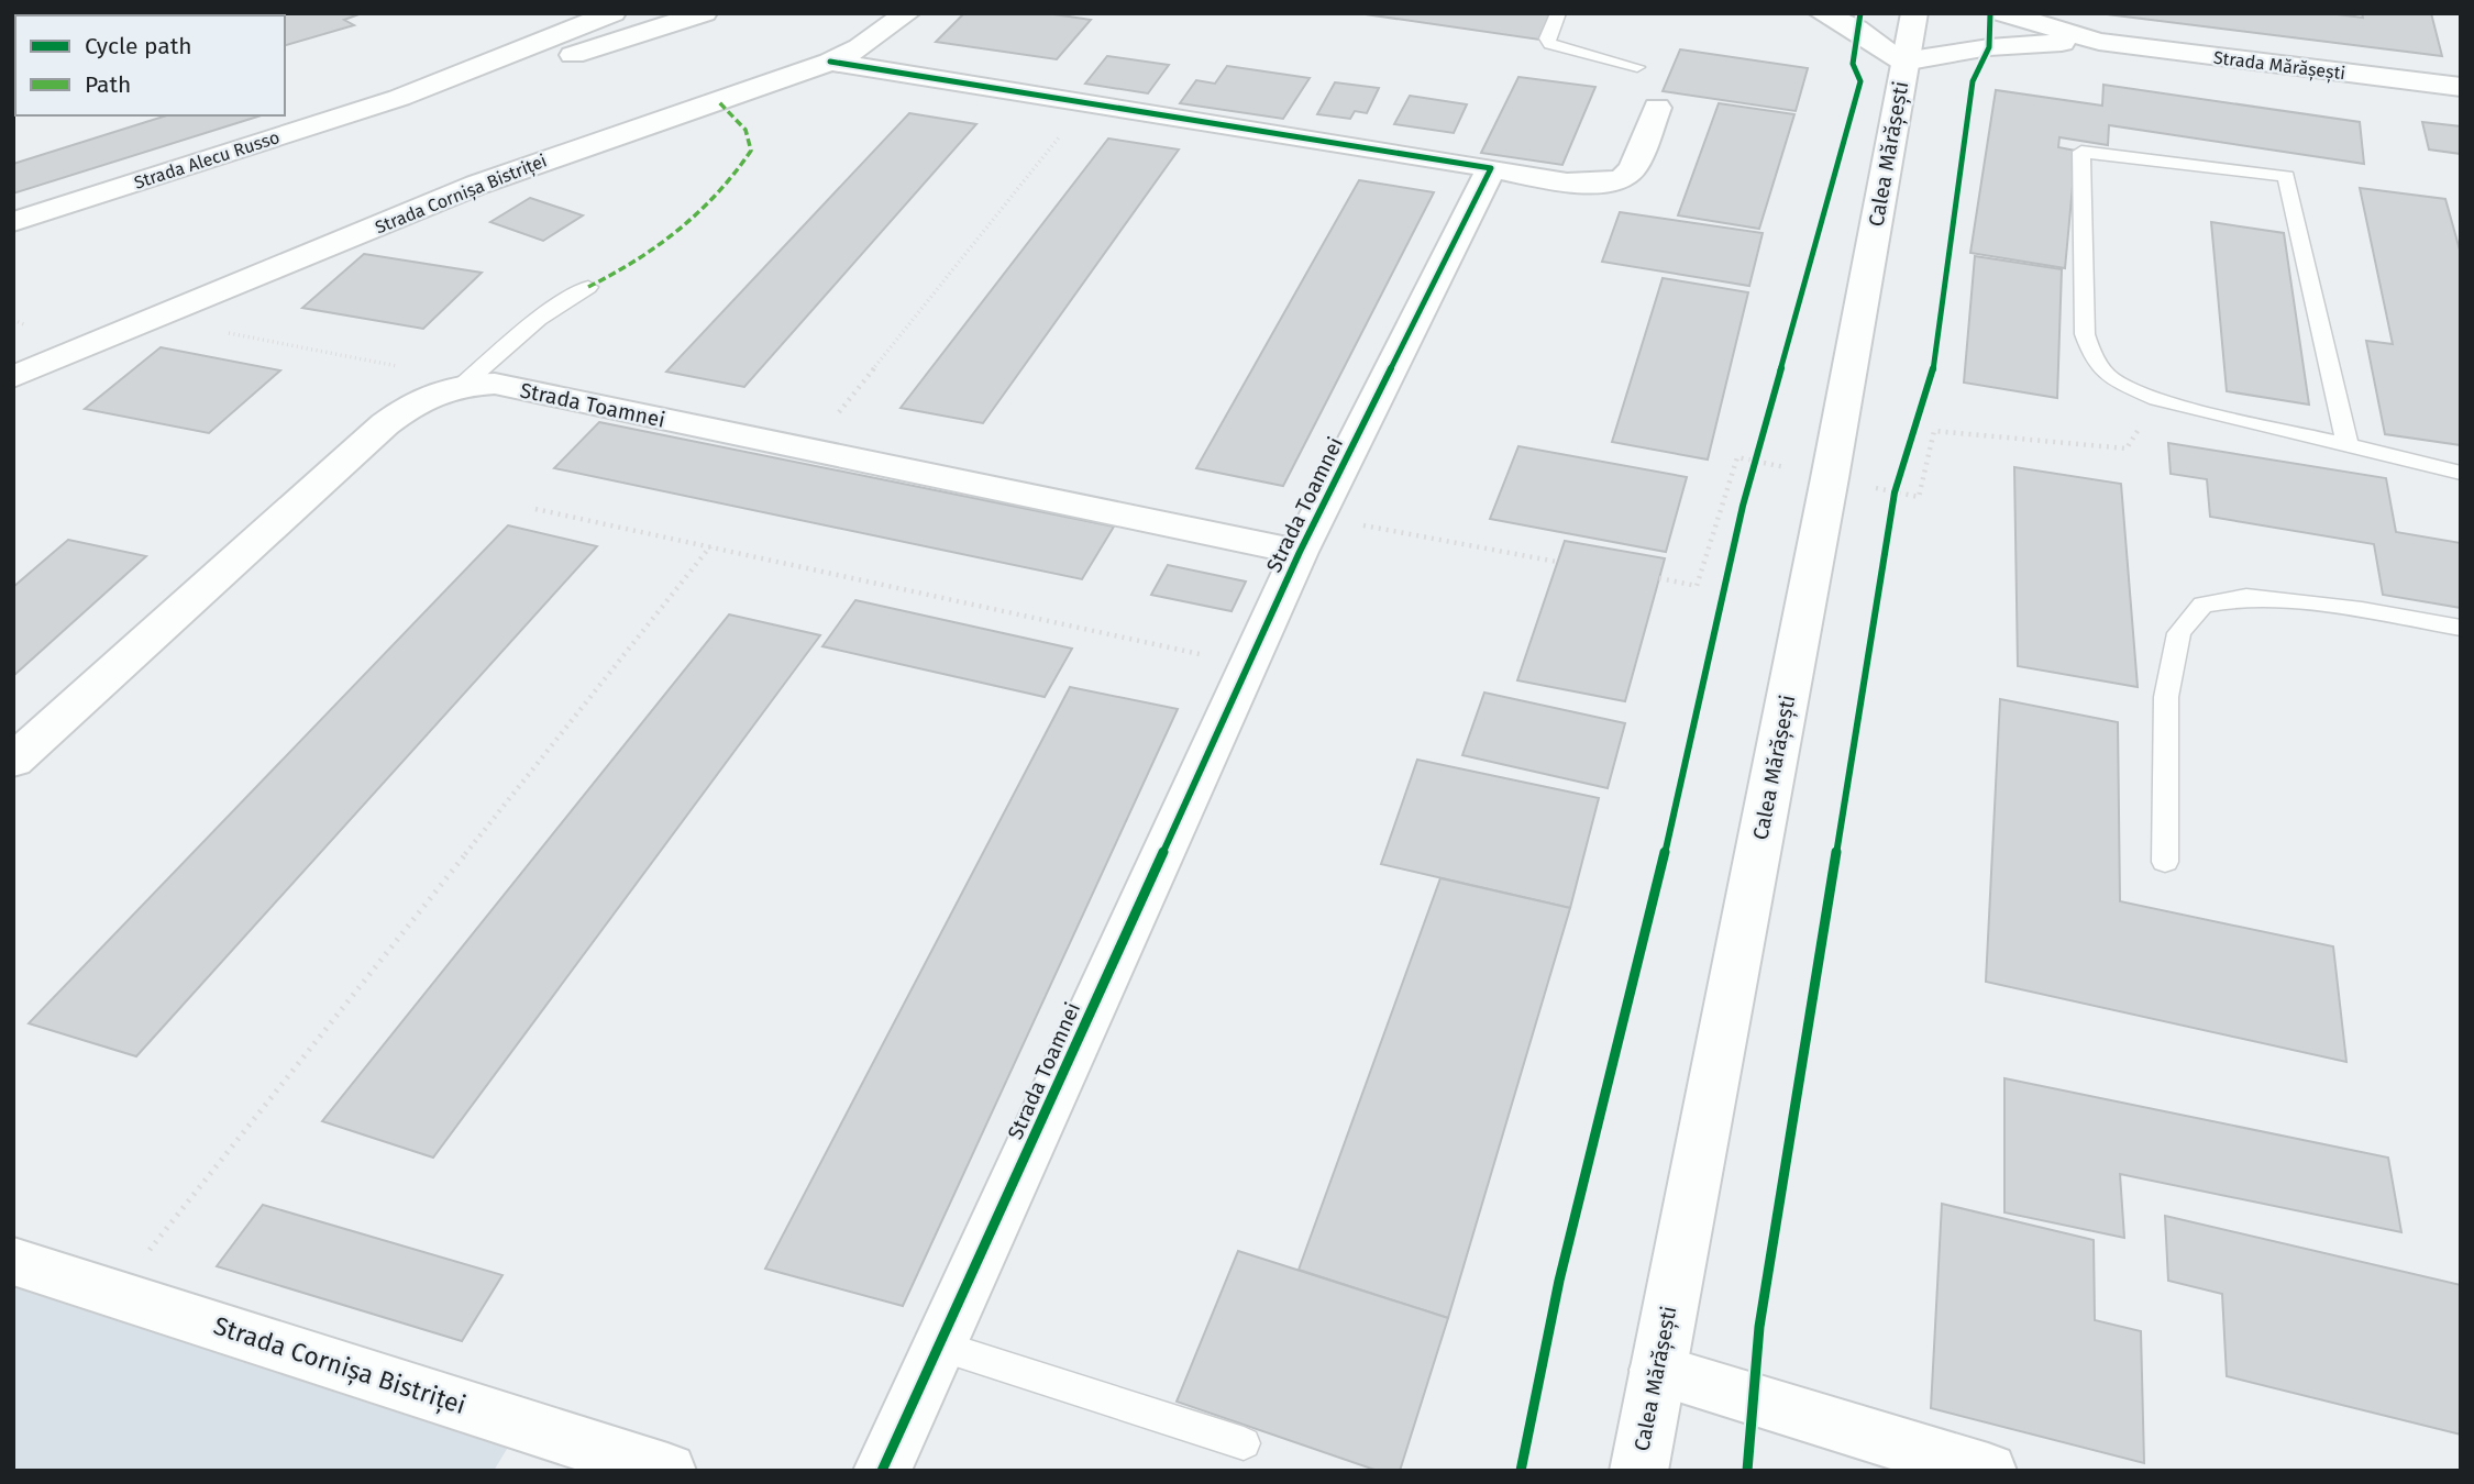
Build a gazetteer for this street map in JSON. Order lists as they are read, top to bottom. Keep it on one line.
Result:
{"streets":{"street":["Strada Mărășești","Calea Mărășești","Strada Alecu Russo","Strada Cornișa Bistriței","Strada Toamnei"]},"crossings":[["Strada Mărășești","Calea Mărășești"]],"legend":["Cycle path","Path"]}
